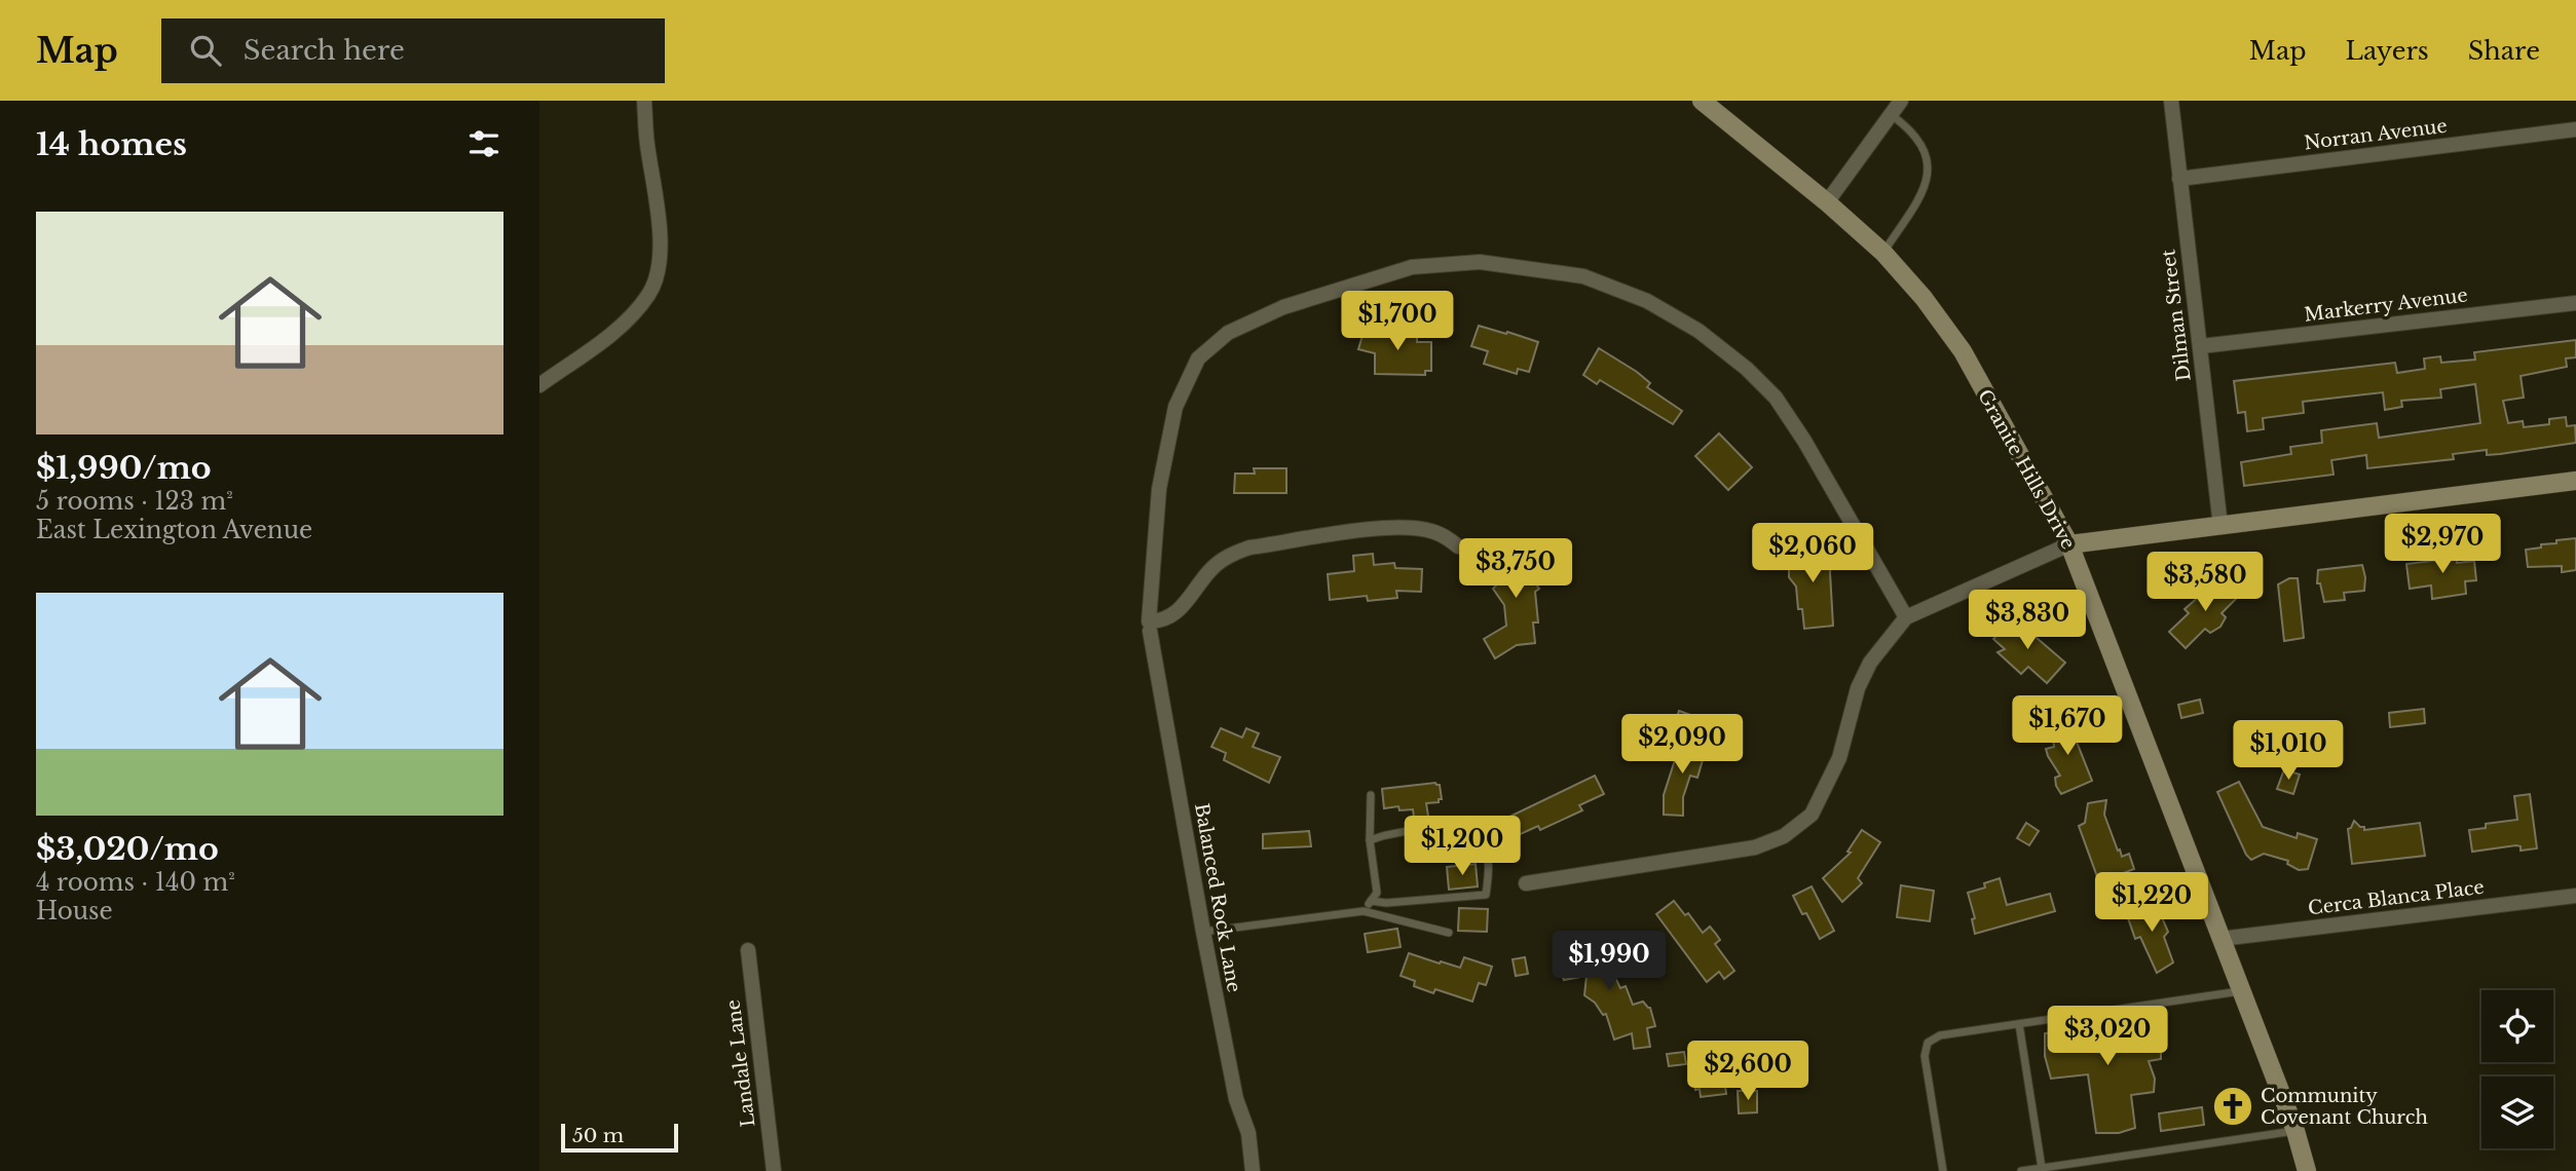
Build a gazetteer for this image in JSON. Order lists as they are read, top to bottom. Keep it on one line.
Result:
{"streets":{"street":["Norran Avenue","Markerry Avenue","Dilman Street","Granite Hills Drive","Balanced Rock Lane","Cerca Blanca Place","Landale Lane"]},"crossings":[["Norran Avenue","Dilman Street"],["Markerry Avenue","Dilman Street"],["Granite Hills Drive","Cerca Blanca Place"]],"places":{"church":["Community Covenant Church"]},"scale_bar":"50 m","page":{"header":"Map","search":"Search here","nav":["Map","Layers","Share"],"heading":"14 homes","list":[{"name":"$1,990/mo","note":"5 rooms · 123 m² · East Lexington Avenue"},{"name":"$3,020/mo","note":"4 rooms · 140 m² · House"}],"price":["$1,700","$2,970","$2,060","$3,750","$3,580","$3,830","$1,670","$2,090","$1,010","$1,200","$1,220","$1,990","$3,020","$2,600"],"scale":"50 m"}}
